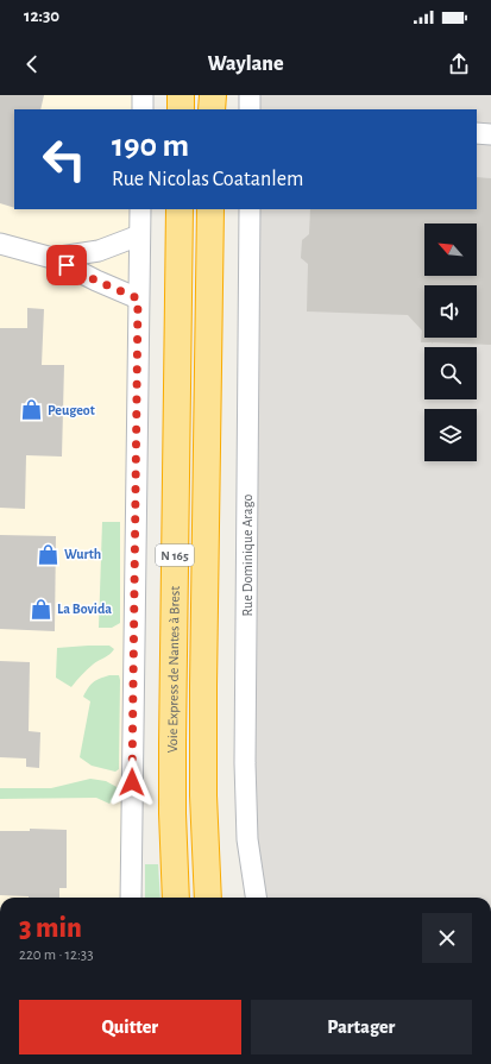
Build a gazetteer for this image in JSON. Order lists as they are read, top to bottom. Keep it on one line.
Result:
{"streets":{"highway":["N 165","Voie Express de Nantes à Brest"],"street":["Rue Dominique Arago"]},"places":{"shop":["Peugeot","Wurth","La Bovida"]},"north":"top left","page":{"status":"12:30","header":"Waylane","turn":["190 m","Rue Nicolas Coatanlem"],"heading":["3 min","220 m · 12:33"],"buttons":["Quitter","Partager"]}}
